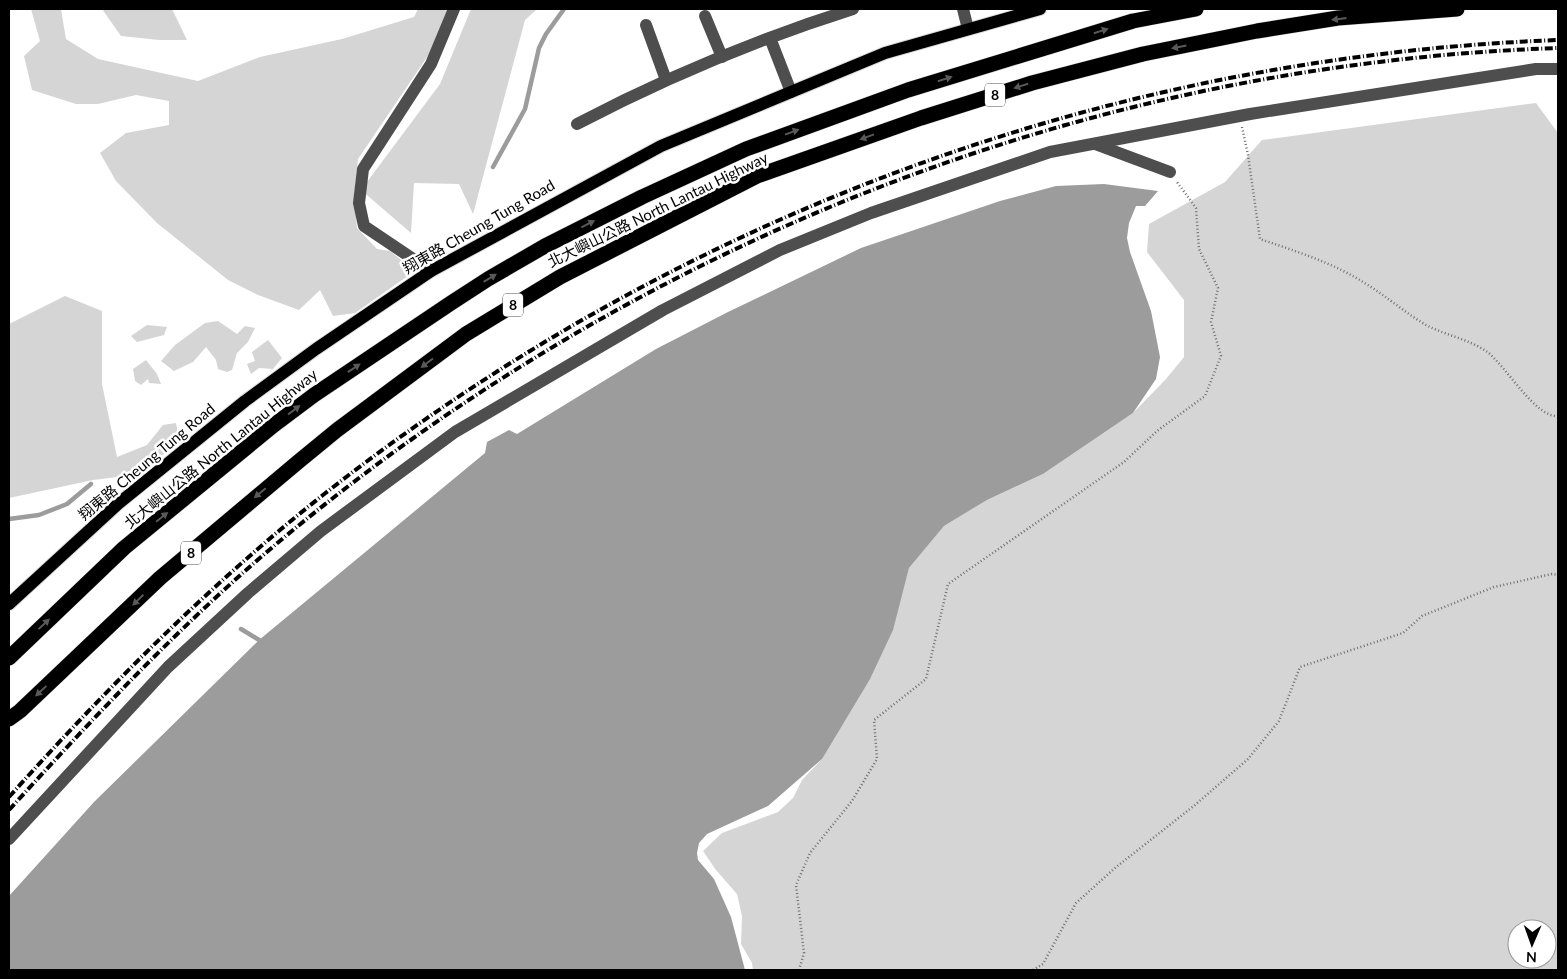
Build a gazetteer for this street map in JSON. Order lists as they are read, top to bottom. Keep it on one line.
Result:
{"streets":{"highway":["8","北大嶼山公路 North Lantau Highway"],"main road":["翔東路 Cheung Tung Road"]},"north":"bottom"}
